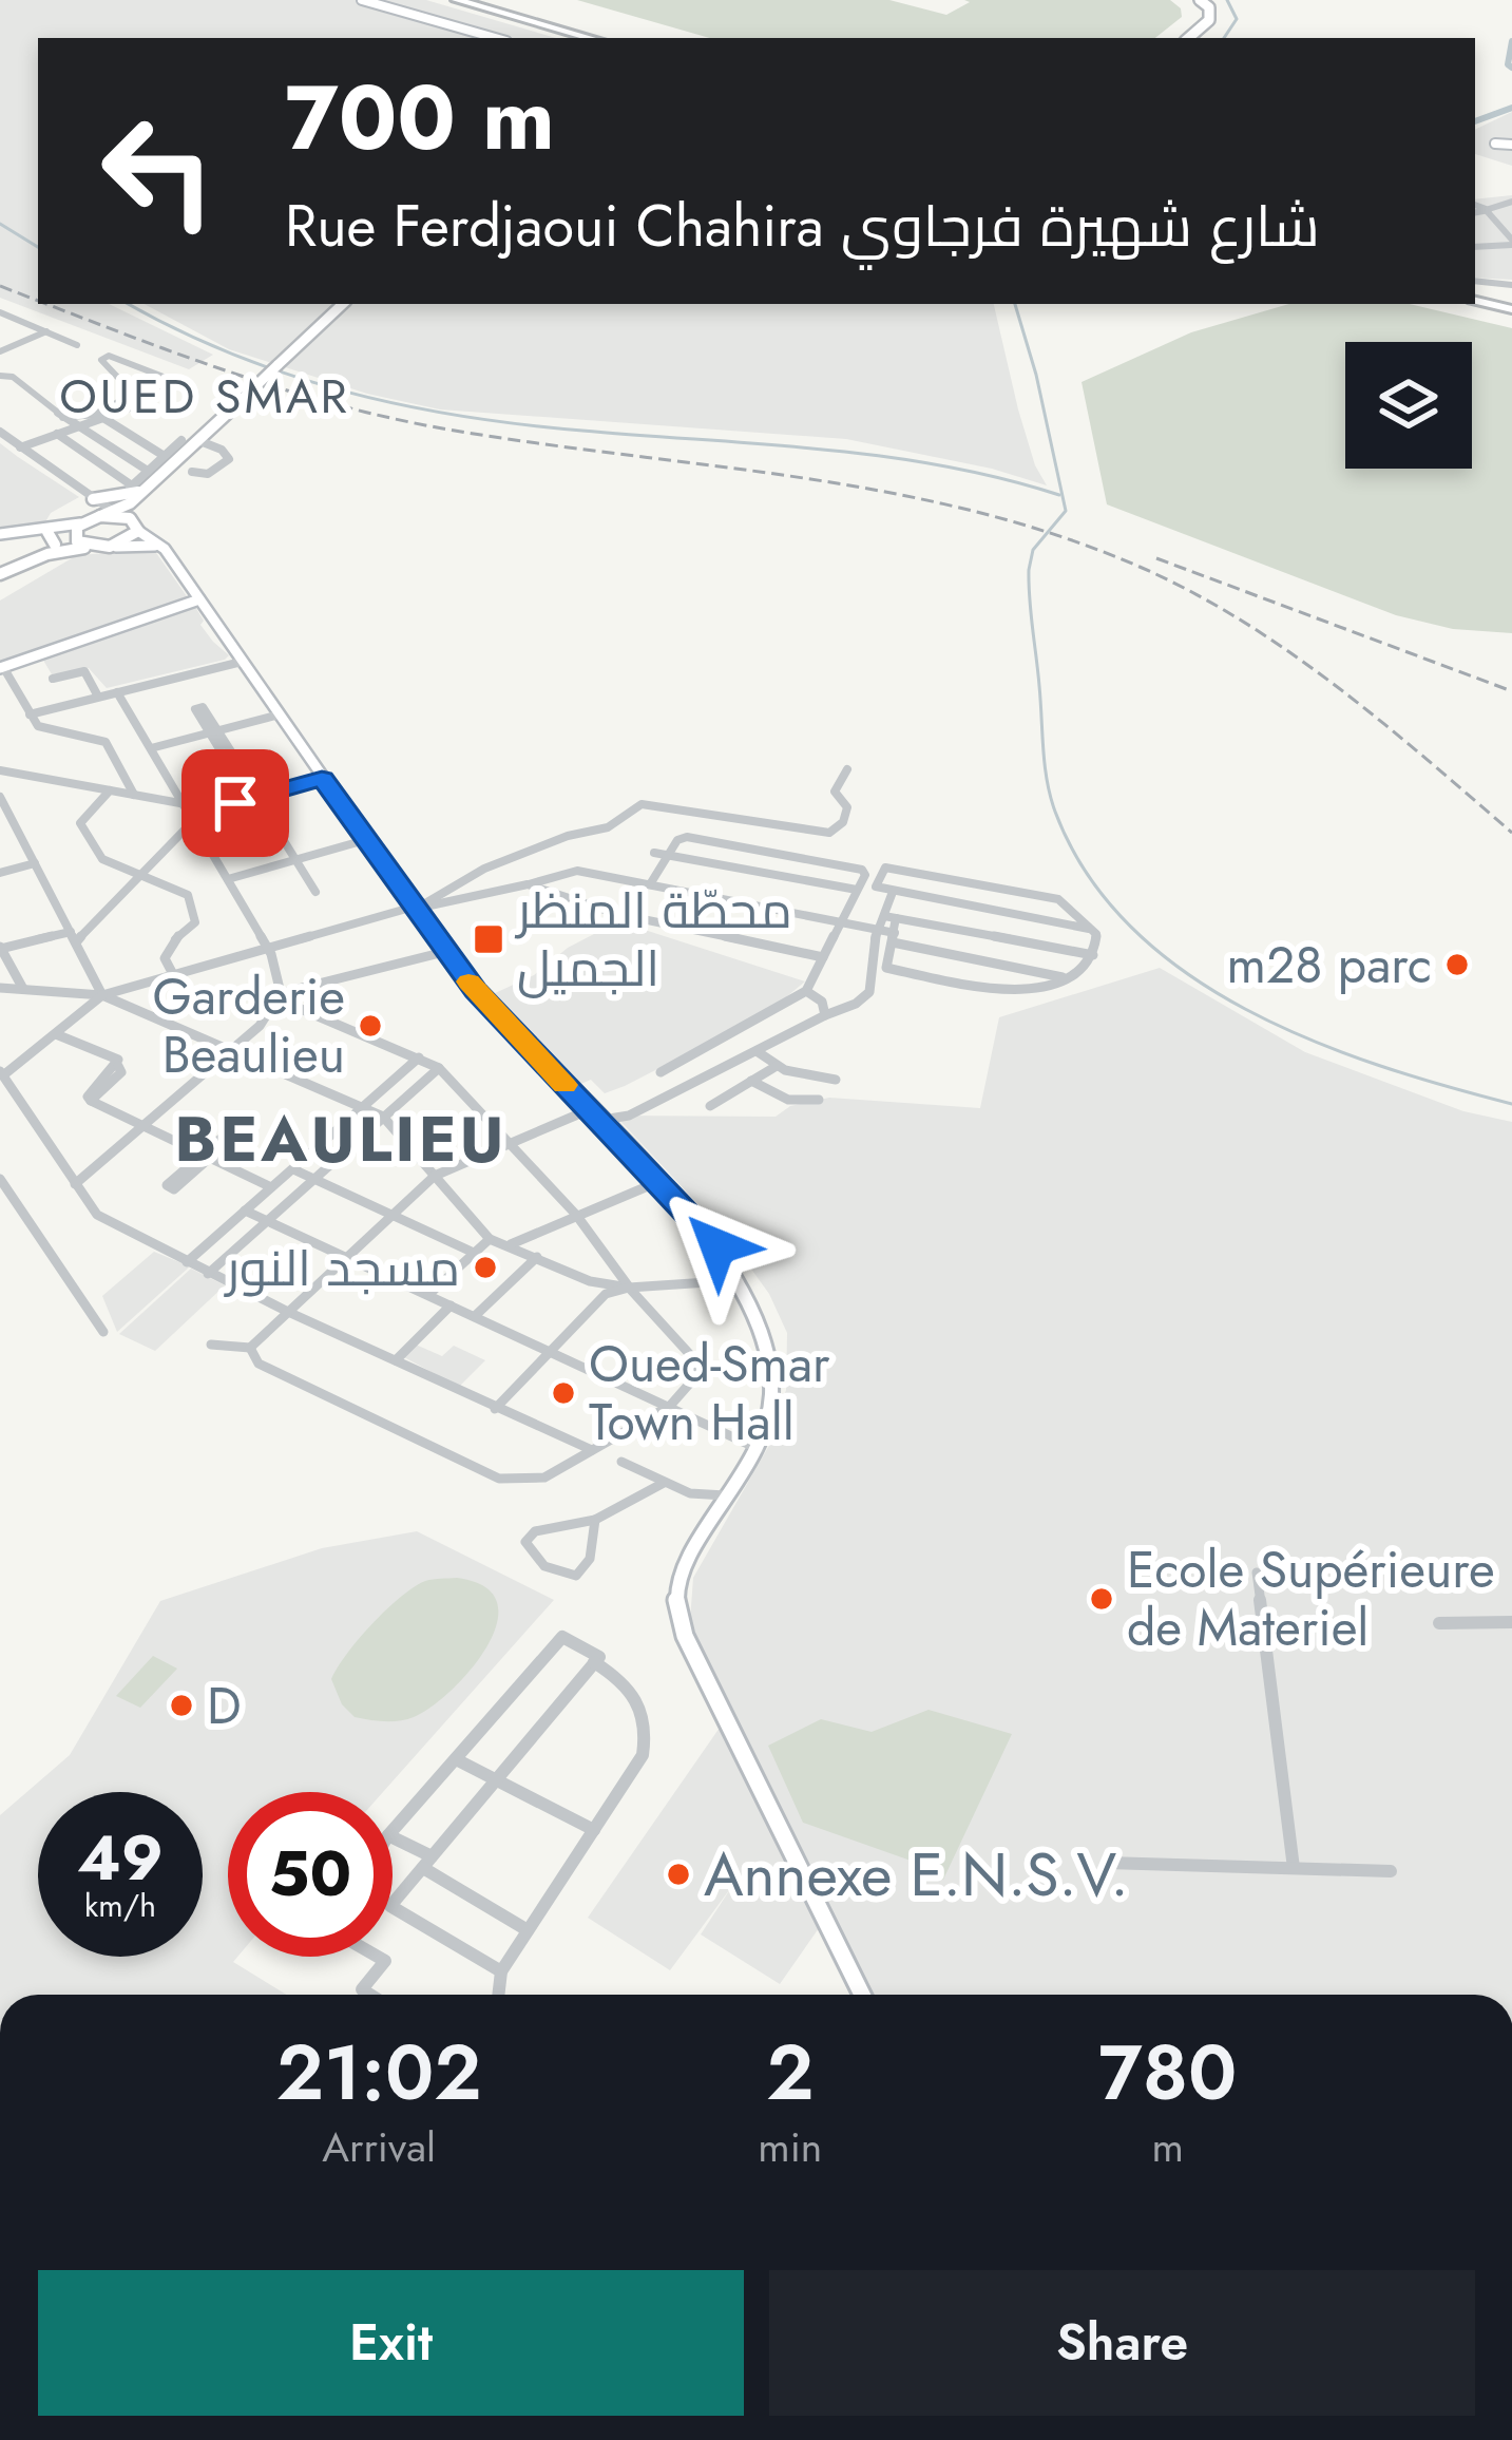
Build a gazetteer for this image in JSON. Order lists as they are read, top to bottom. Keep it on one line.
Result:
{"districts":["OUED SMAR","BEAULIEU"],"places":{"transit":["محطّة المنظر الجميل"],"other":["m28 parc","Garderie Beaulieu","مسجد النور","Oued-Smar Town Hall","Ecole Supérieure de Materiel","D","Annexe E.N.S.V."]},"page":{"turn":["700 m","Rue Ferdjaoui Chahira شارع شهيرة فرجاوي"],"speed":"49 km/h","limit":"50","eta":["21:02","Arrival","2","min","780","m"],"buttons":["Exit","Share"]}}
